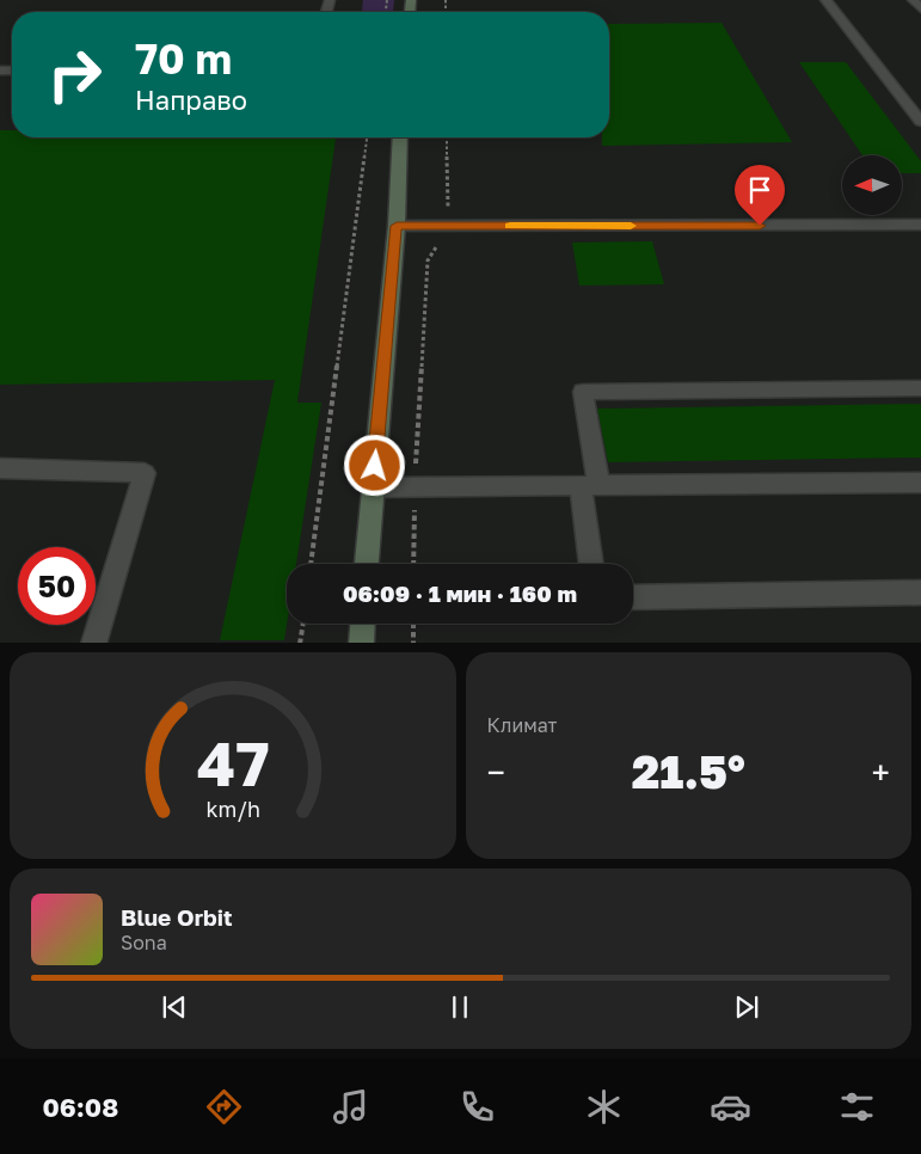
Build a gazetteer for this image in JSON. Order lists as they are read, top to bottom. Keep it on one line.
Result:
{"north":"left","page":{"turn":["70 m","Направо"],"limit":"50","trip":"06:09 · 1 мин · 160 m","tile":"Климат","heat":["−","21.5°","+"],"song":["Blue Orbit","Sona"],"tabs":"06:08","gauge":["47","km/h"]}}
